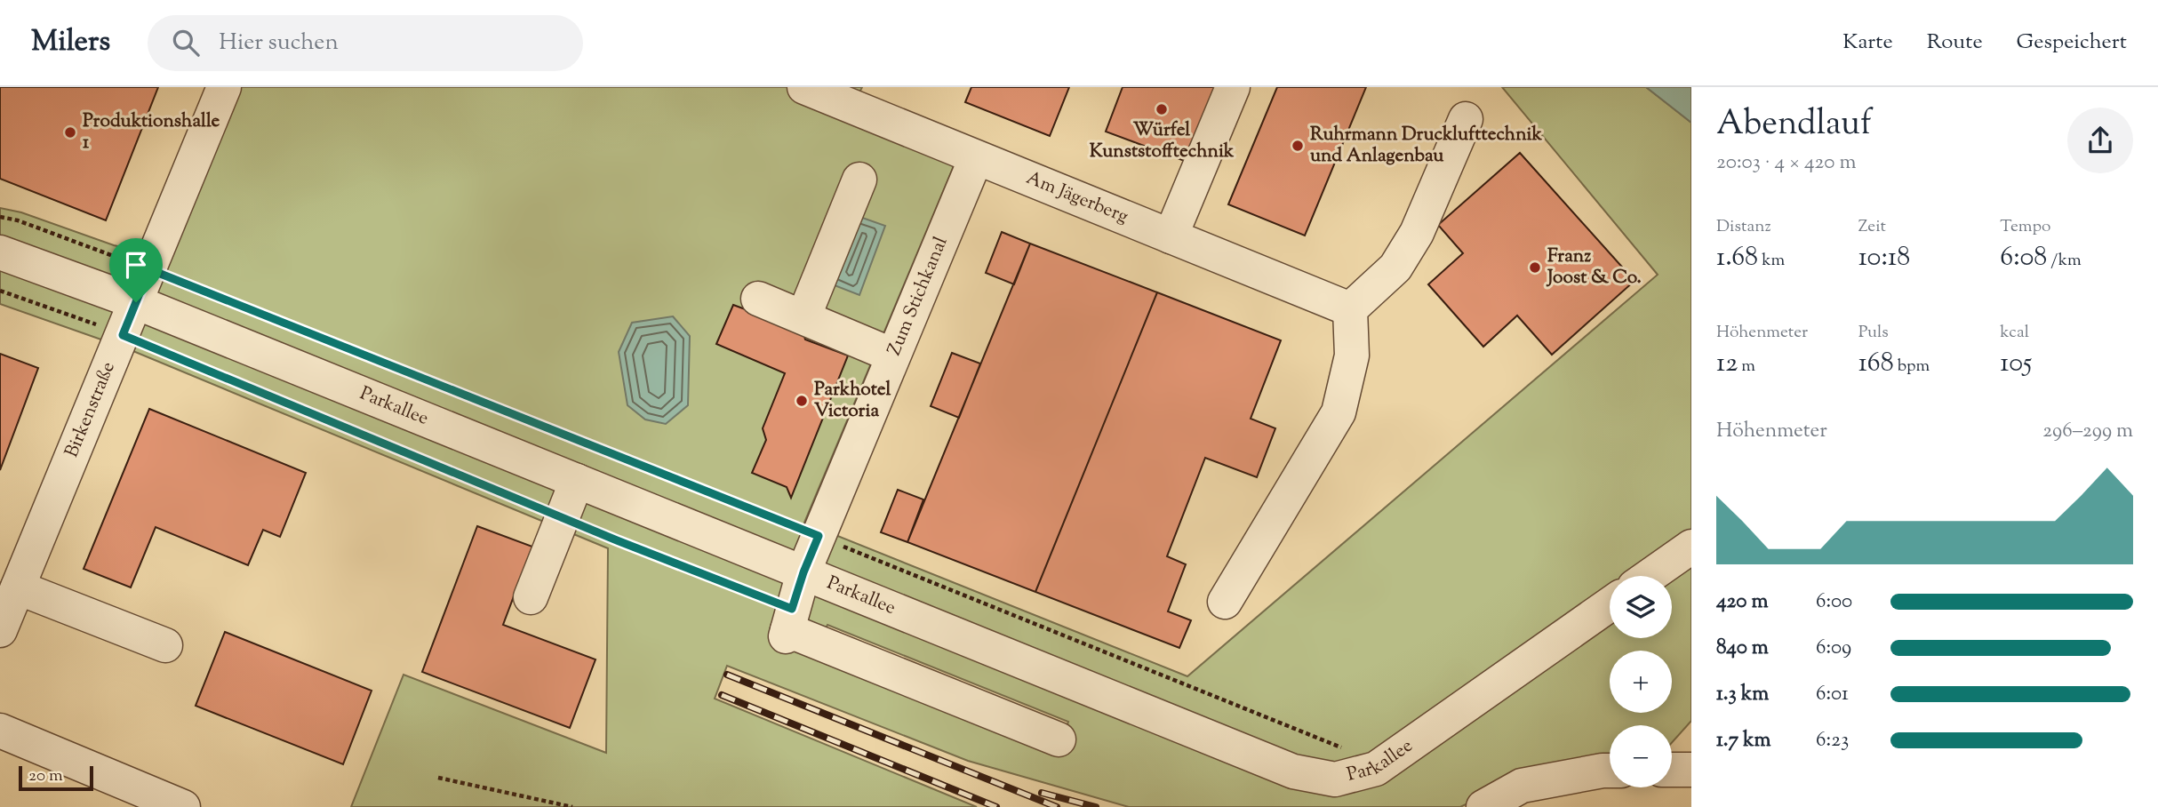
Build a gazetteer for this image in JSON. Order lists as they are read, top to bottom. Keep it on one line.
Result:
{"streets":{"street":["Am Jägerberg","Zum Stichkanal","Parkallee","Birkenstraße"]},"crossings":[["Am Jägerberg","Zum Stichkanal"],["Zum Stichkanal","Parkallee"],["Parkallee","Birkenstraße"]],"places":["Würfel Kunststofftechnik","Produktionshalle 1","Ruhrmann Drucklufttechnik und Anlagenbau","Franz Joost & Co.","Parkhotel Victoria"],"scale_bar":"20 m","page":{"header":"Milers","search":"Hier suchen","nav":["Karte","Route","Gespeichert"],"heading":["Abendlauf","20:03 · 4 × 420 m"],"stats":[["Distanz","1.68 km"],["Zeit","10:18"],["Tempo","6:08 /km"],["Höhenmeter","12 m"],["Puls","168 bpm"],["kcal","105"]],"chart":["Höhenmeter","296–299 m"],"map_buttons":["+","−"],"list":[{"name":"420 m","note":"6:00"},{"name":"840 m","note":"6:09"},{"name":"1.3 km","note":"6:01"},{"name":"1.7 km","note":"6:23"}],"scale":"20 m"}}
